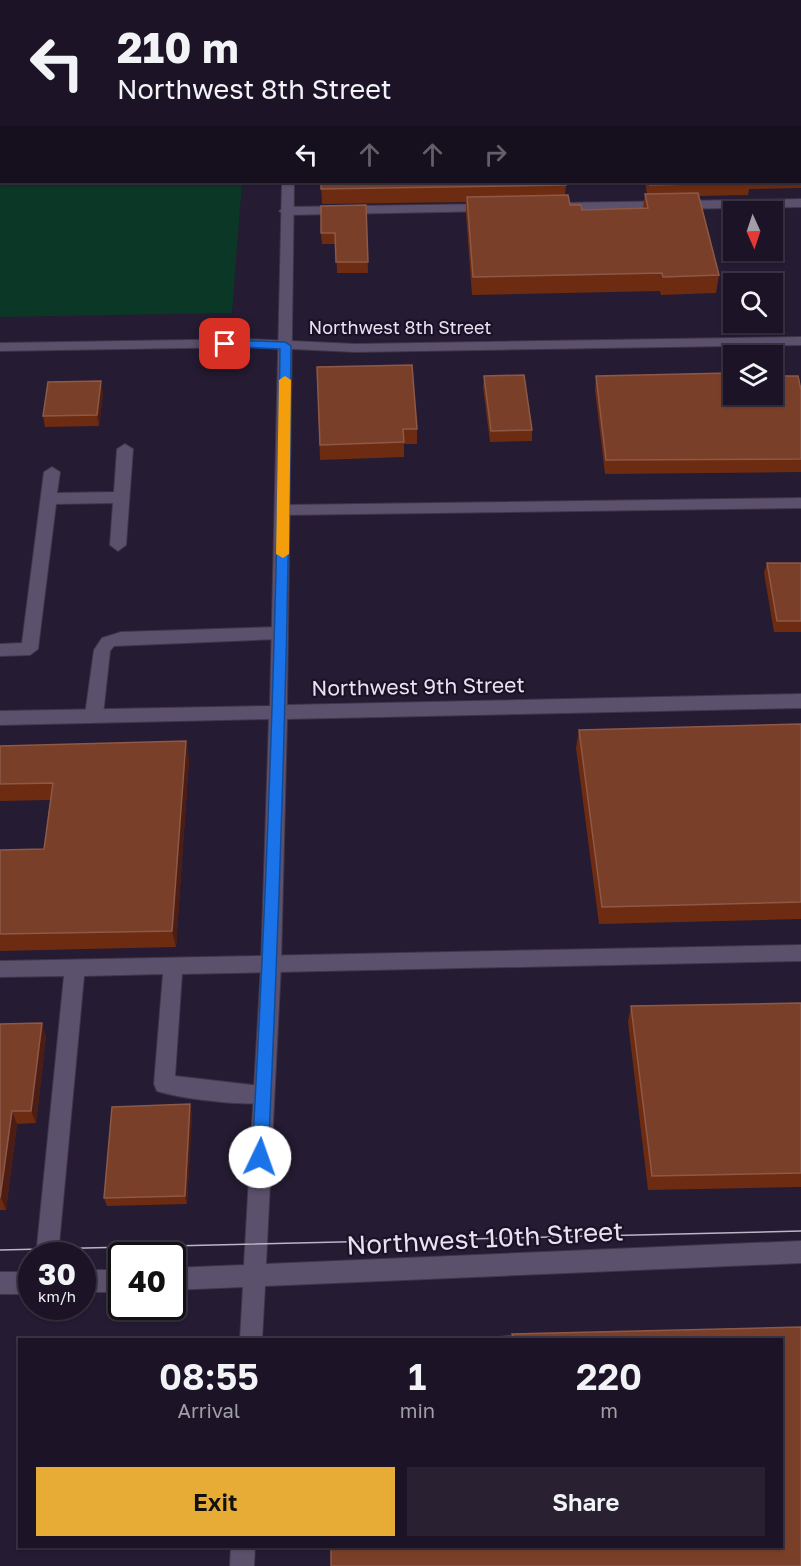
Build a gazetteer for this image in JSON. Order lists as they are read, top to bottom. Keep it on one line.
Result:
{"streets":{"street":["Northwest 8th Street","Northwest 9th Street","Northwest 10th Street"]},"north":"bottom","page":{"turn":["210 m","Northwest 8th Street"],"speed":"30 km/h","limit":"40","eta":["08:55","Arrival","1","min","220","m"],"buttons":["Exit","Share"]}}
